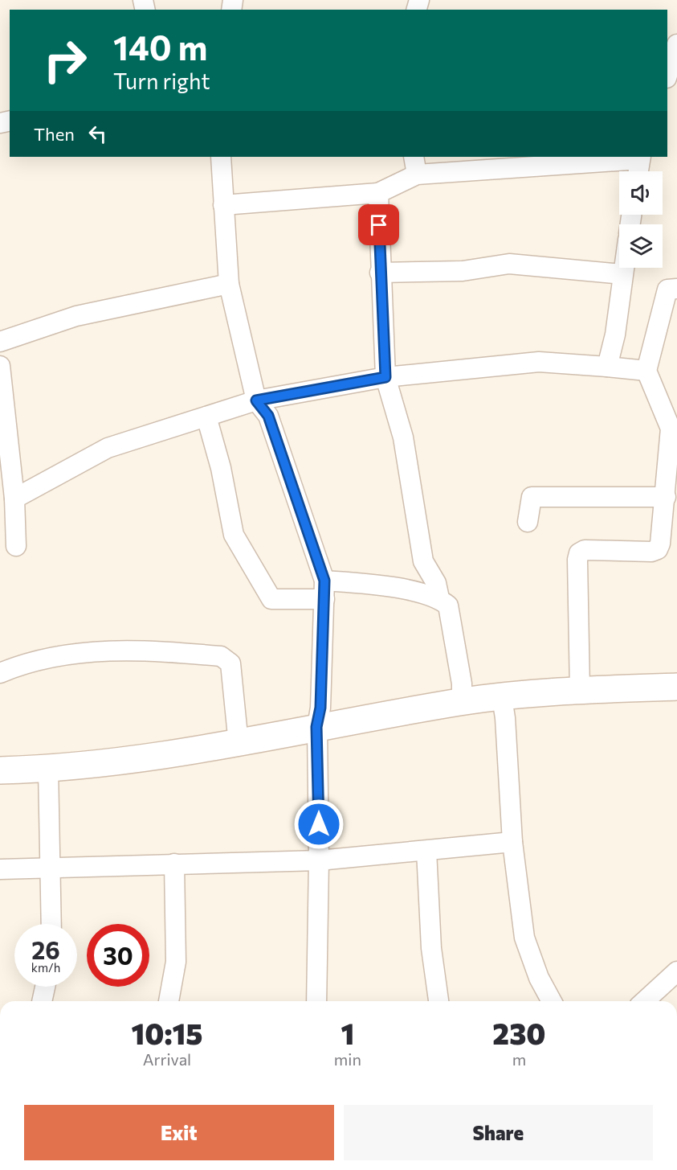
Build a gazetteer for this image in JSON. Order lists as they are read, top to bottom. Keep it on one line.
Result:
{"page":{"turn":["140 m","Turn right"],"then":"Then","speed":"26 km/h","limit":"30","eta":["10:15","Arrival","1","min","230","m"],"buttons":["Exit","Share"]}}
